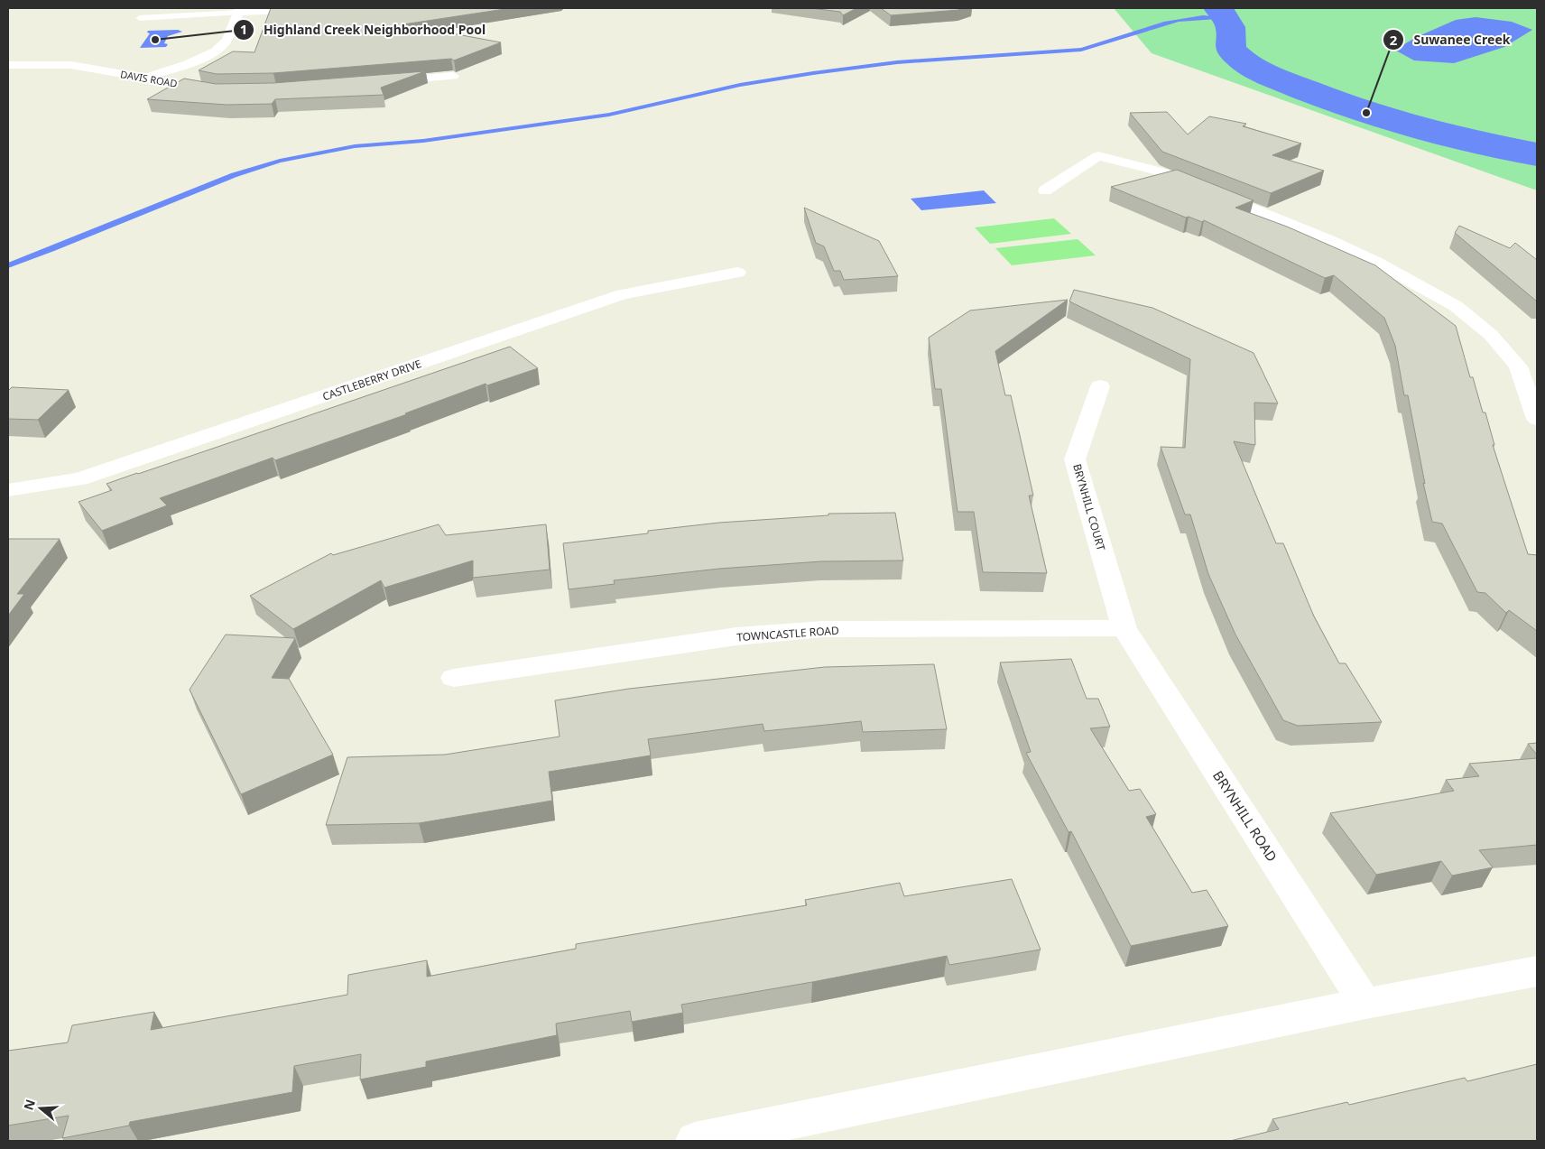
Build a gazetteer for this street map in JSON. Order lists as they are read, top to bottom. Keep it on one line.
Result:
{"streets":{"street":["DAVIS ROAD","CASTLEBERRY DRIVE","BRYNHILL COURT","TOWNCASTLE ROAD","BRYNHILL ROAD"]},"crossings":[["BRYNHILL COURT","TOWNCASTLE ROAD"],["BRYNHILL COURT","BRYNHILL ROAD"],["TOWNCASTLE ROAD","BRYNHILL ROAD"]],"places":["Highland Creek Neighborhood Pool","Suwanee Creek"],"north":"left"}
